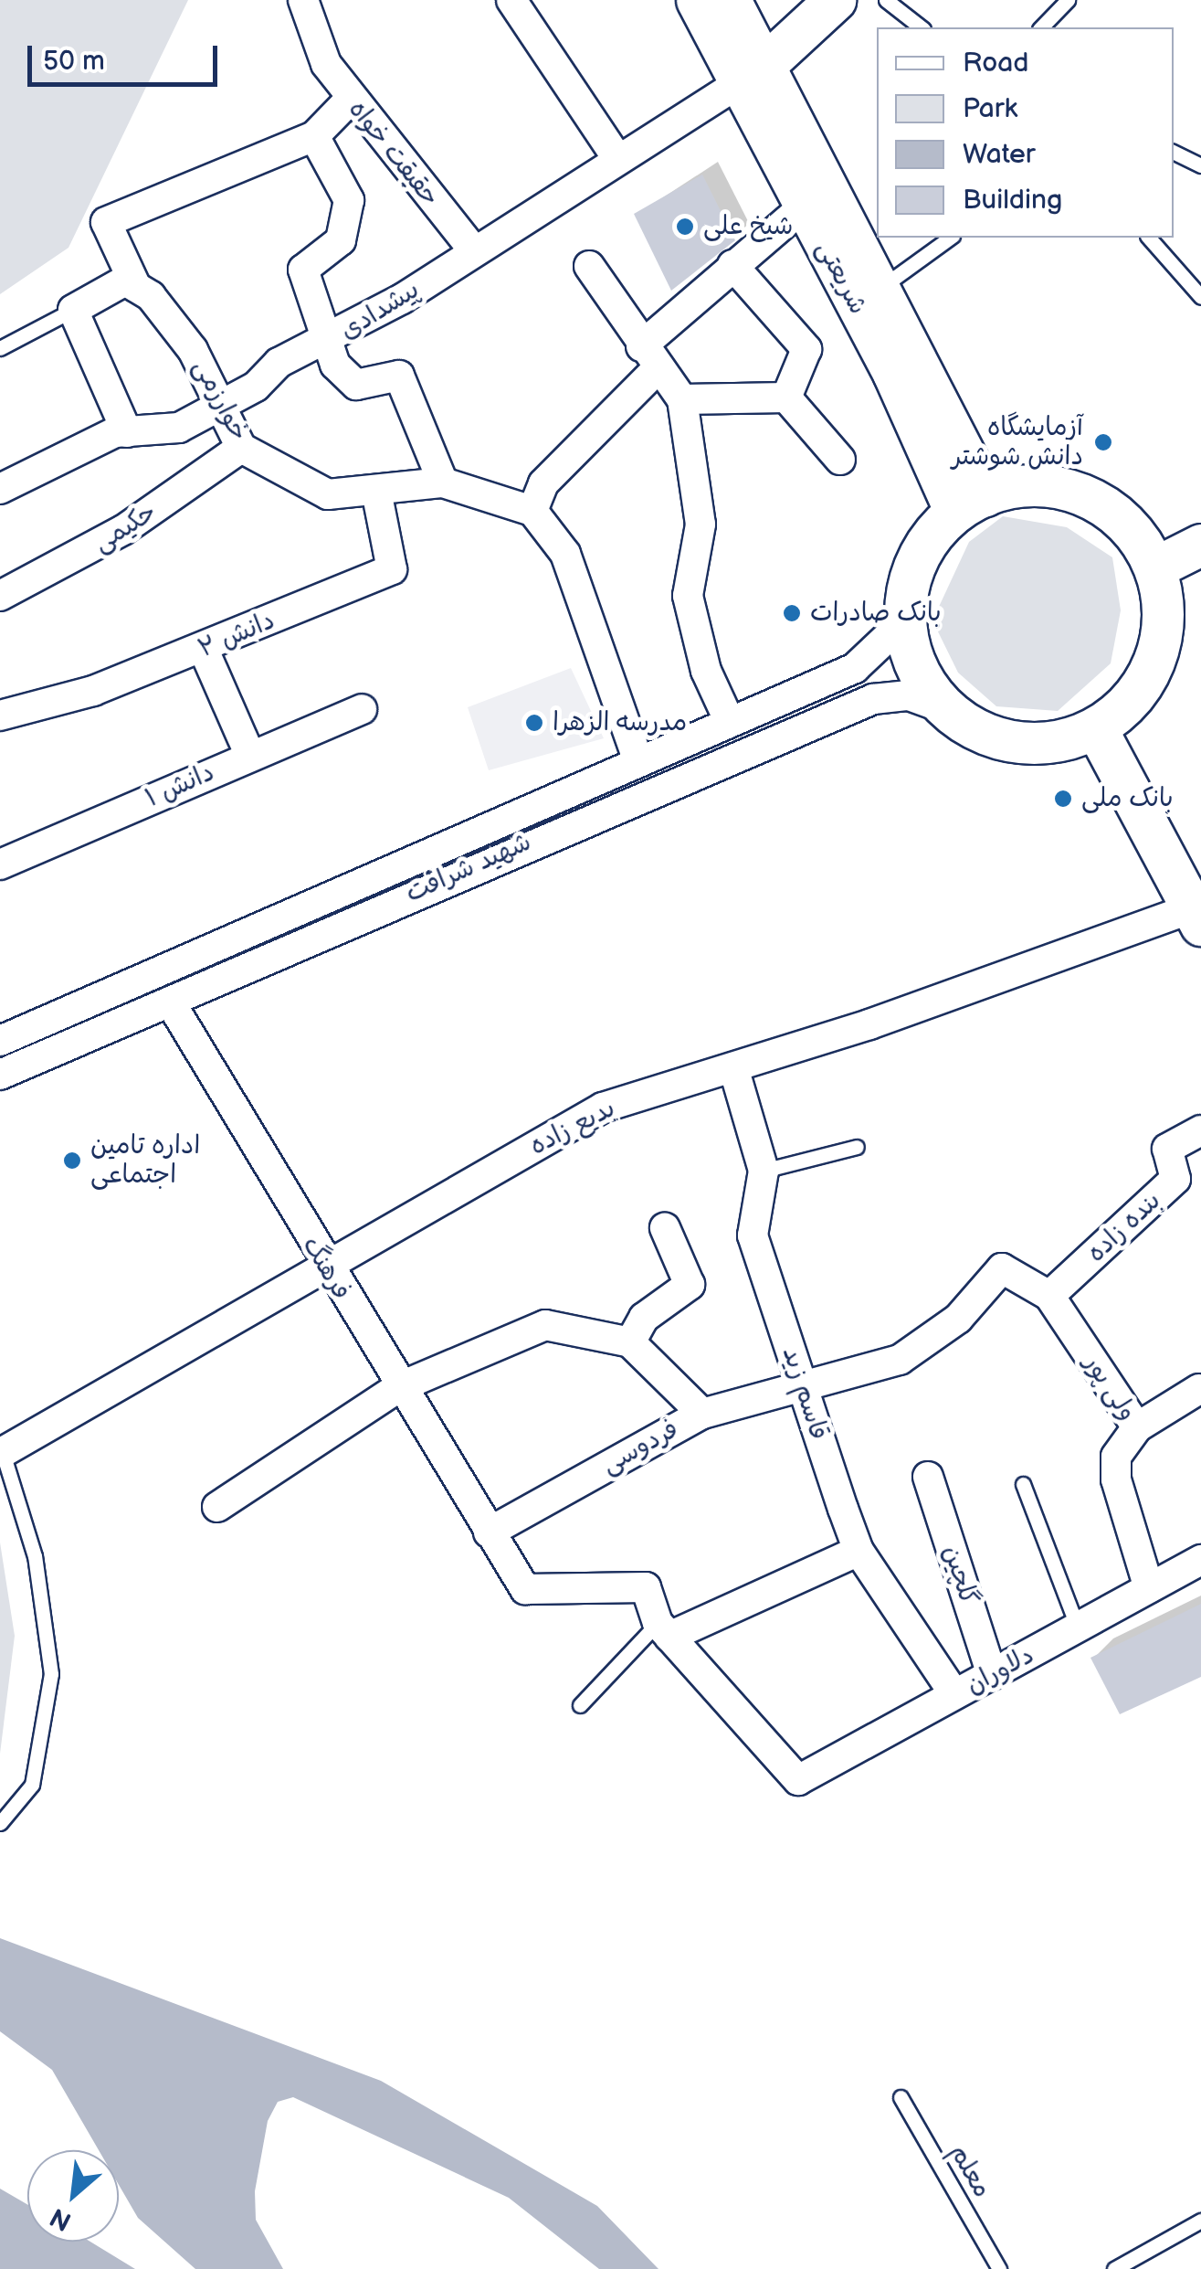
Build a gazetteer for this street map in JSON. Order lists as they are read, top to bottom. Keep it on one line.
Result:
{"streets":{"main road":["شریعتی"],"street":["حقیقت خواه","پیشدادی","خوارزمی","حکیمی","دانش ۲","دانش ۱","شهید شرافت","بدیع زاده","بنده زاده","فرهنگ","ولی پور","قاسم زید","فردوسی","گلچین","دلاوران"],"lane":["معلم"]},"crossings":[["حقیقت خواه","پیشدادی"],["شریعتی","پیشدادی"],["شریعتی","شهید شرافت"],["پیشدادی","خوارزمی"],["خوارزمی","حکیمی"],["خوارزمی","دانش ۲"],["شهید شرافت","فرهنگ"],["بدیع زاده","فرهنگ"],["بدیع زاده","قاسم زید"],["بنده زاده","ولی پور"],["بنده زاده","فردوسی"],["فرهنگ","فردوسی"],["فرهنگ","دلاوران"],["ولی پور","فردوسی"],["ولی پور","دلاوران"],["قاسم زید","فردوسی"],["قاسم زید","دلاوران"],["گلچین","دلاوران"]],"places":["شیخ علی","آزمایشگاه دانش شوشتر","بانک صادرات","مدرسه الزهرا","بانک ملی","اداره تامین اجتماعی"],"legend":["Road","Park","Water","Building"],"scale_bar":"50 m","north":"bottom left"}
